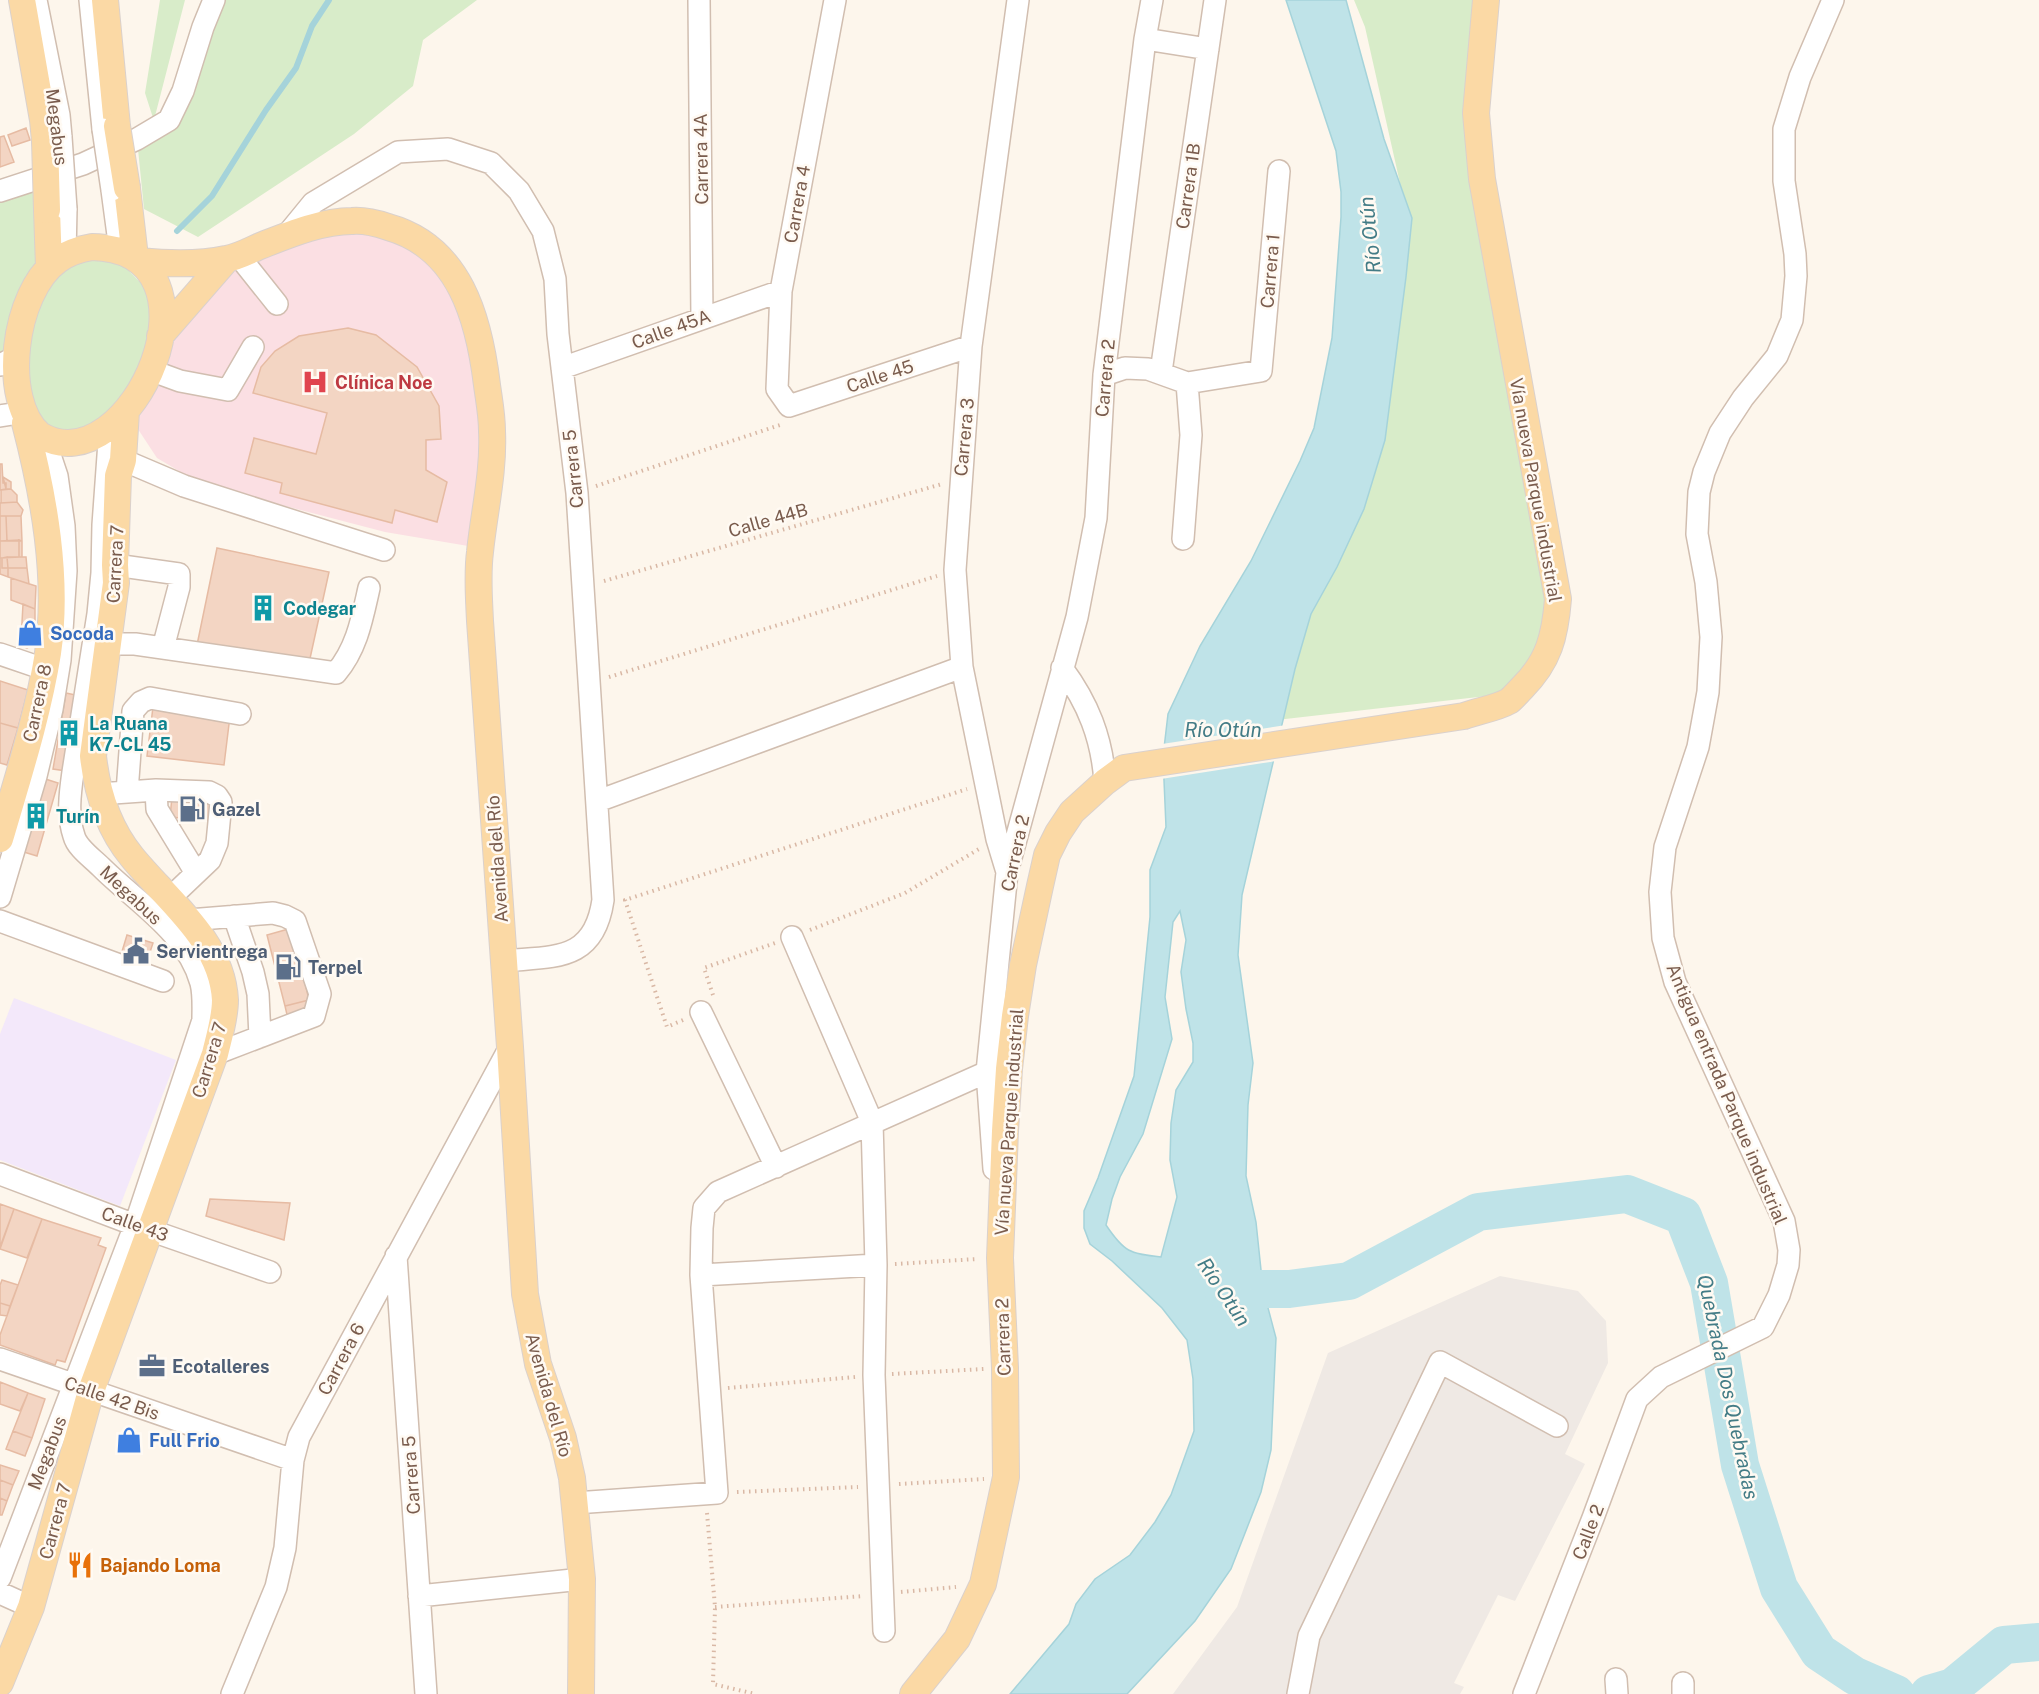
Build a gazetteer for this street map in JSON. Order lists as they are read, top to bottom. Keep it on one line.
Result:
{"streets":{"main road":["Carrera 2","Vía nueva Parque industrial","Carrera 7","Carrera 8","Avenida del Río"],"street":["Megabus","Carrera 4A","Carrera 1B","Carrera 4","Carrera 1","Calle 45A","Calle 45","Carrera 3","Carrera 5","Antigua entrada Parque industrial","Calle 43","Carrera 6","Calle 42 Bis","Calle 2"],"path":["Calle 44B"]},"crossings":[["Megabus","Carrera 7"],["Megabus","Carrera 8"],["Megabus","Avenida del Río"],["Megabus","Calle 43"],["Megabus","Calle 42 Bis"],["Carrera 4A","Calle 45A"],["Carrera 4","Calle 45A"],["Carrera 4","Calle 45"],["Calle 45A","Carrera 5"],["Calle 45","Carrera 3"],["Carrera 2","Carrera 3"],["Carrera 2","Vía nueva Parque industrial"],["Carrera 3","Calle 44B"],["Carrera 5","Calle 44B"],["Carrera 5","Avenida del Río"],["Carrera 5","Carrera 6"],["Carrera 7","Carrera 8"],["Carrera 7","Avenida del Río"],["Carrera 7","Calle 43"],["Carrera 7","Calle 42 Bis"],["Carrera 8","Avenida del Río"],["Avenida del Río","Carrera 6"],["Antigua entrada Parque industrial","Calle 2"],["Carrera 6","Calle 42 Bis"]],"water":["Río Otún","Quebrada Dos Quebradas"],"places":{"hospital":["Clínica Noe"],"building":["Codegar","La Ruana K7-CL 45","Turín"],"shop":["Socoda","Full Frio"],"fuel station":["Gazel","Terpel"],"public building":["Servientrega"],"office":["Ecotalleres"],"restaurant":["Bajando Loma"]}}
